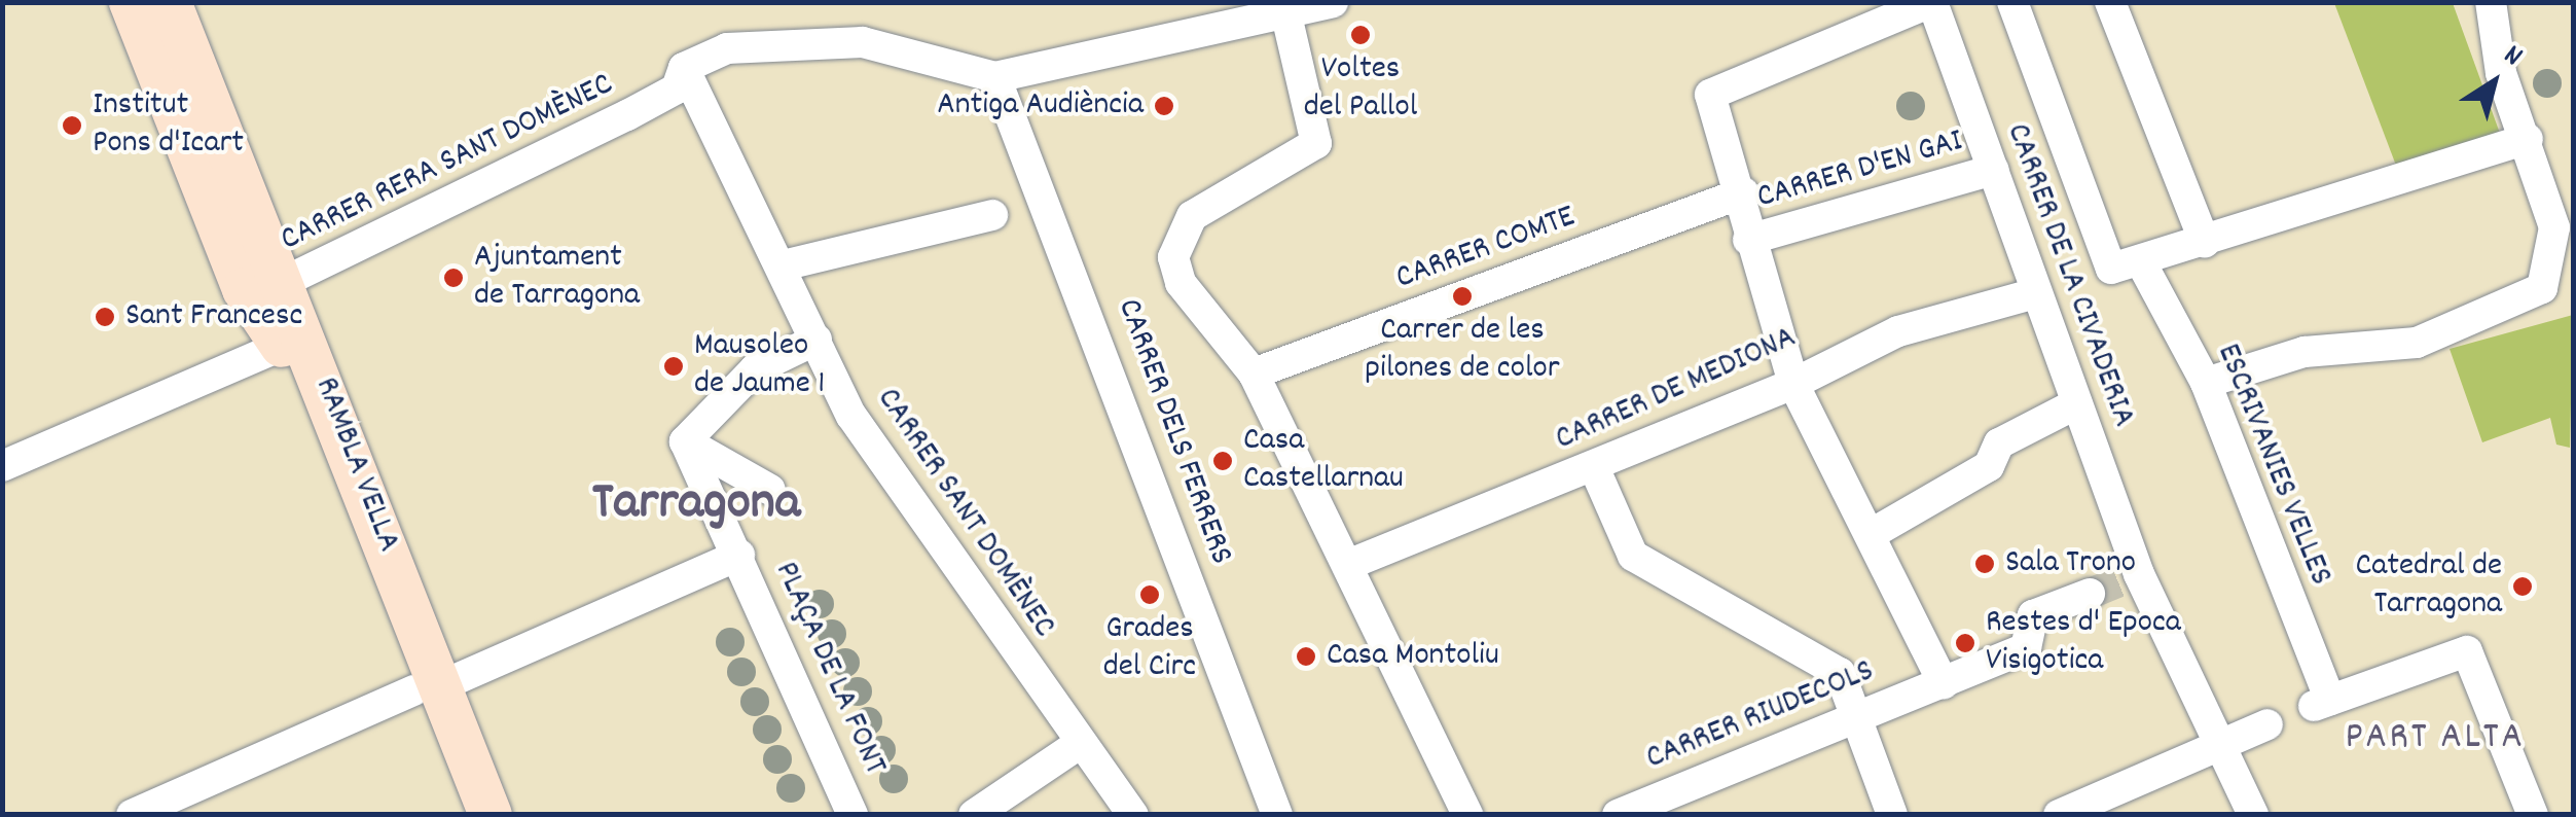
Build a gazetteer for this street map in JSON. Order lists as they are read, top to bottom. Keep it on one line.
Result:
{"streets":{"main road":["RAMBLA VELLA"],"street":["CARRER RERA SANT DOMÈNEC","CARRER D'EN GAI","CARRER COMTE","CARRER DE LA CIVADERIA","CARRER DE MEDIONA","CARRER DELS FERRERS","ESCRIVANIES VELLES","CARRER SANT DOMÈNEC","PLAÇA DE LA FONT","CARRER RIUDECOLS"]},"crossings":[["CARRER RERA SANT DOMÈNEC","RAMBLA VELLA"],["CARRER RERA SANT DOMÈNEC","CARRER SANT DOMÈNEC"],["CARRER D'EN GAI","CARRER DE LA CIVADERIA"],["CARRER DE LA CIVADERIA","CARRER DE MEDIONA"]],"districts":["Tarragona","PART ALTA"],"places":["Voltes del Pallol","Antiga Audiència","Institut Pons d'Icart","Ajuntament de Tarragona","Carrer de les pilones de color","Sant Francesc","Mausoleo de Jaume 1","Casa Castellarnau","Sala Trono","Catedral de Tarragona","Grades del Circ","Restes d' Epoca Visigotica","Casa Montoliu"],"north":"top right"}
